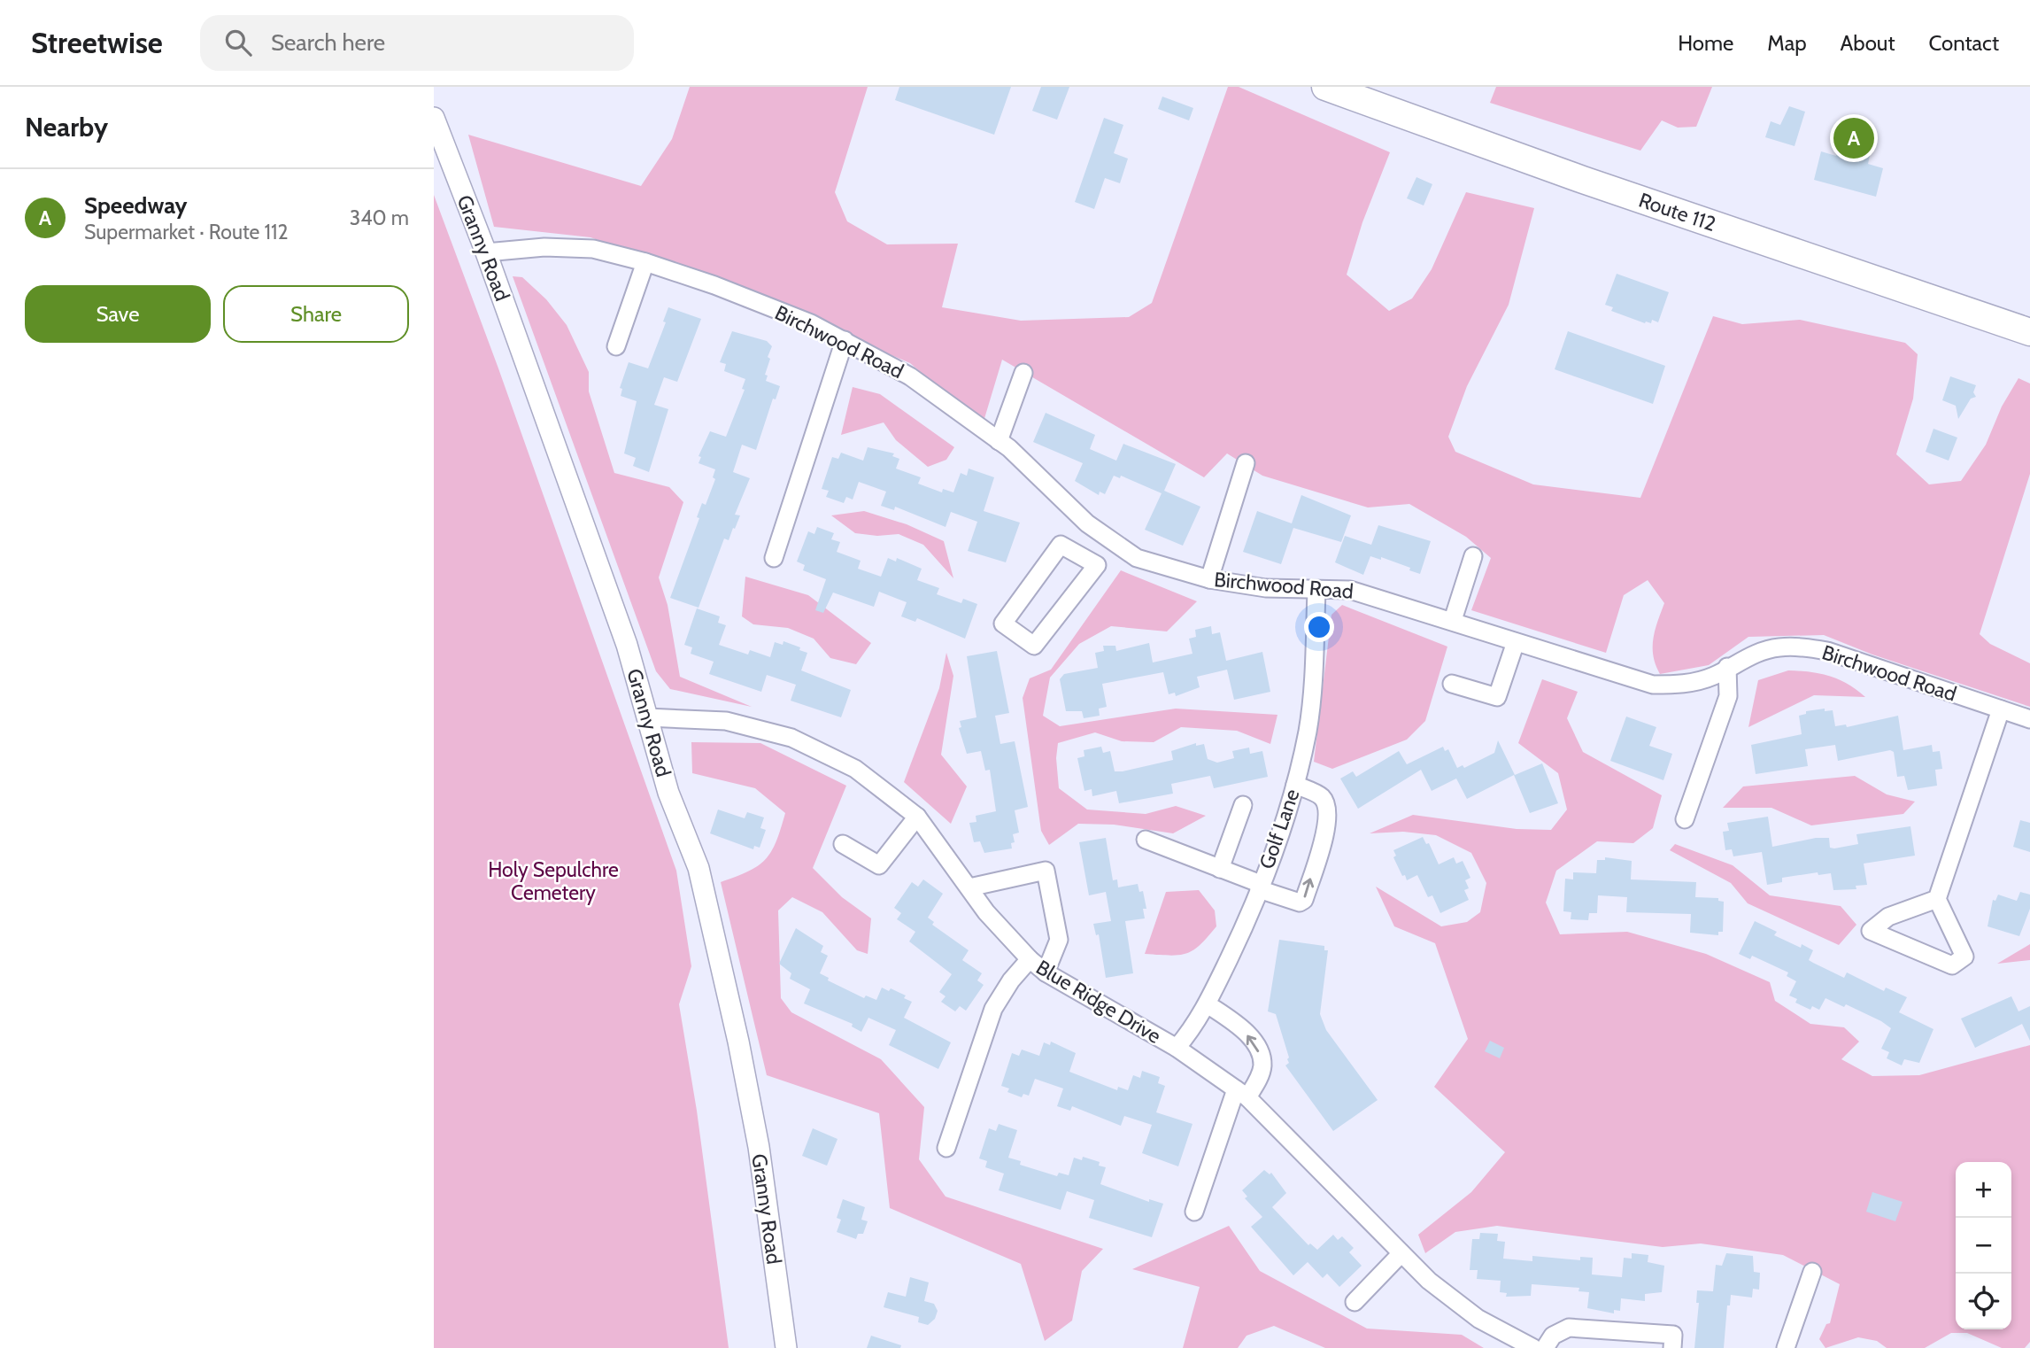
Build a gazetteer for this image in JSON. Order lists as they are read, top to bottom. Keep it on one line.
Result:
{"streets":{"main road":["Route 112"],"street":["Granny Road","Birchwood Road","Golf Lane","Blue Ridge Drive"]},"crossings":[["Granny Road","Birchwood Road"],["Granny Road","Blue Ridge Drive"],["Birchwood Road","Golf Lane"],["Golf Lane","Blue Ridge Drive"]],"parks":["Holy Sepulchre Cemetery"],"page":{"header":"Streetwise","search":"Search here","nav":["Home","Map","About","Contact"],"heading":"Nearby","pins":"A","list":[{"mark":"A","name":"Speedway","note":"Supermarket · Route 112","value":"340 m"}],"buttons":["Save","Share"],"map_buttons":["+","−"]}}
